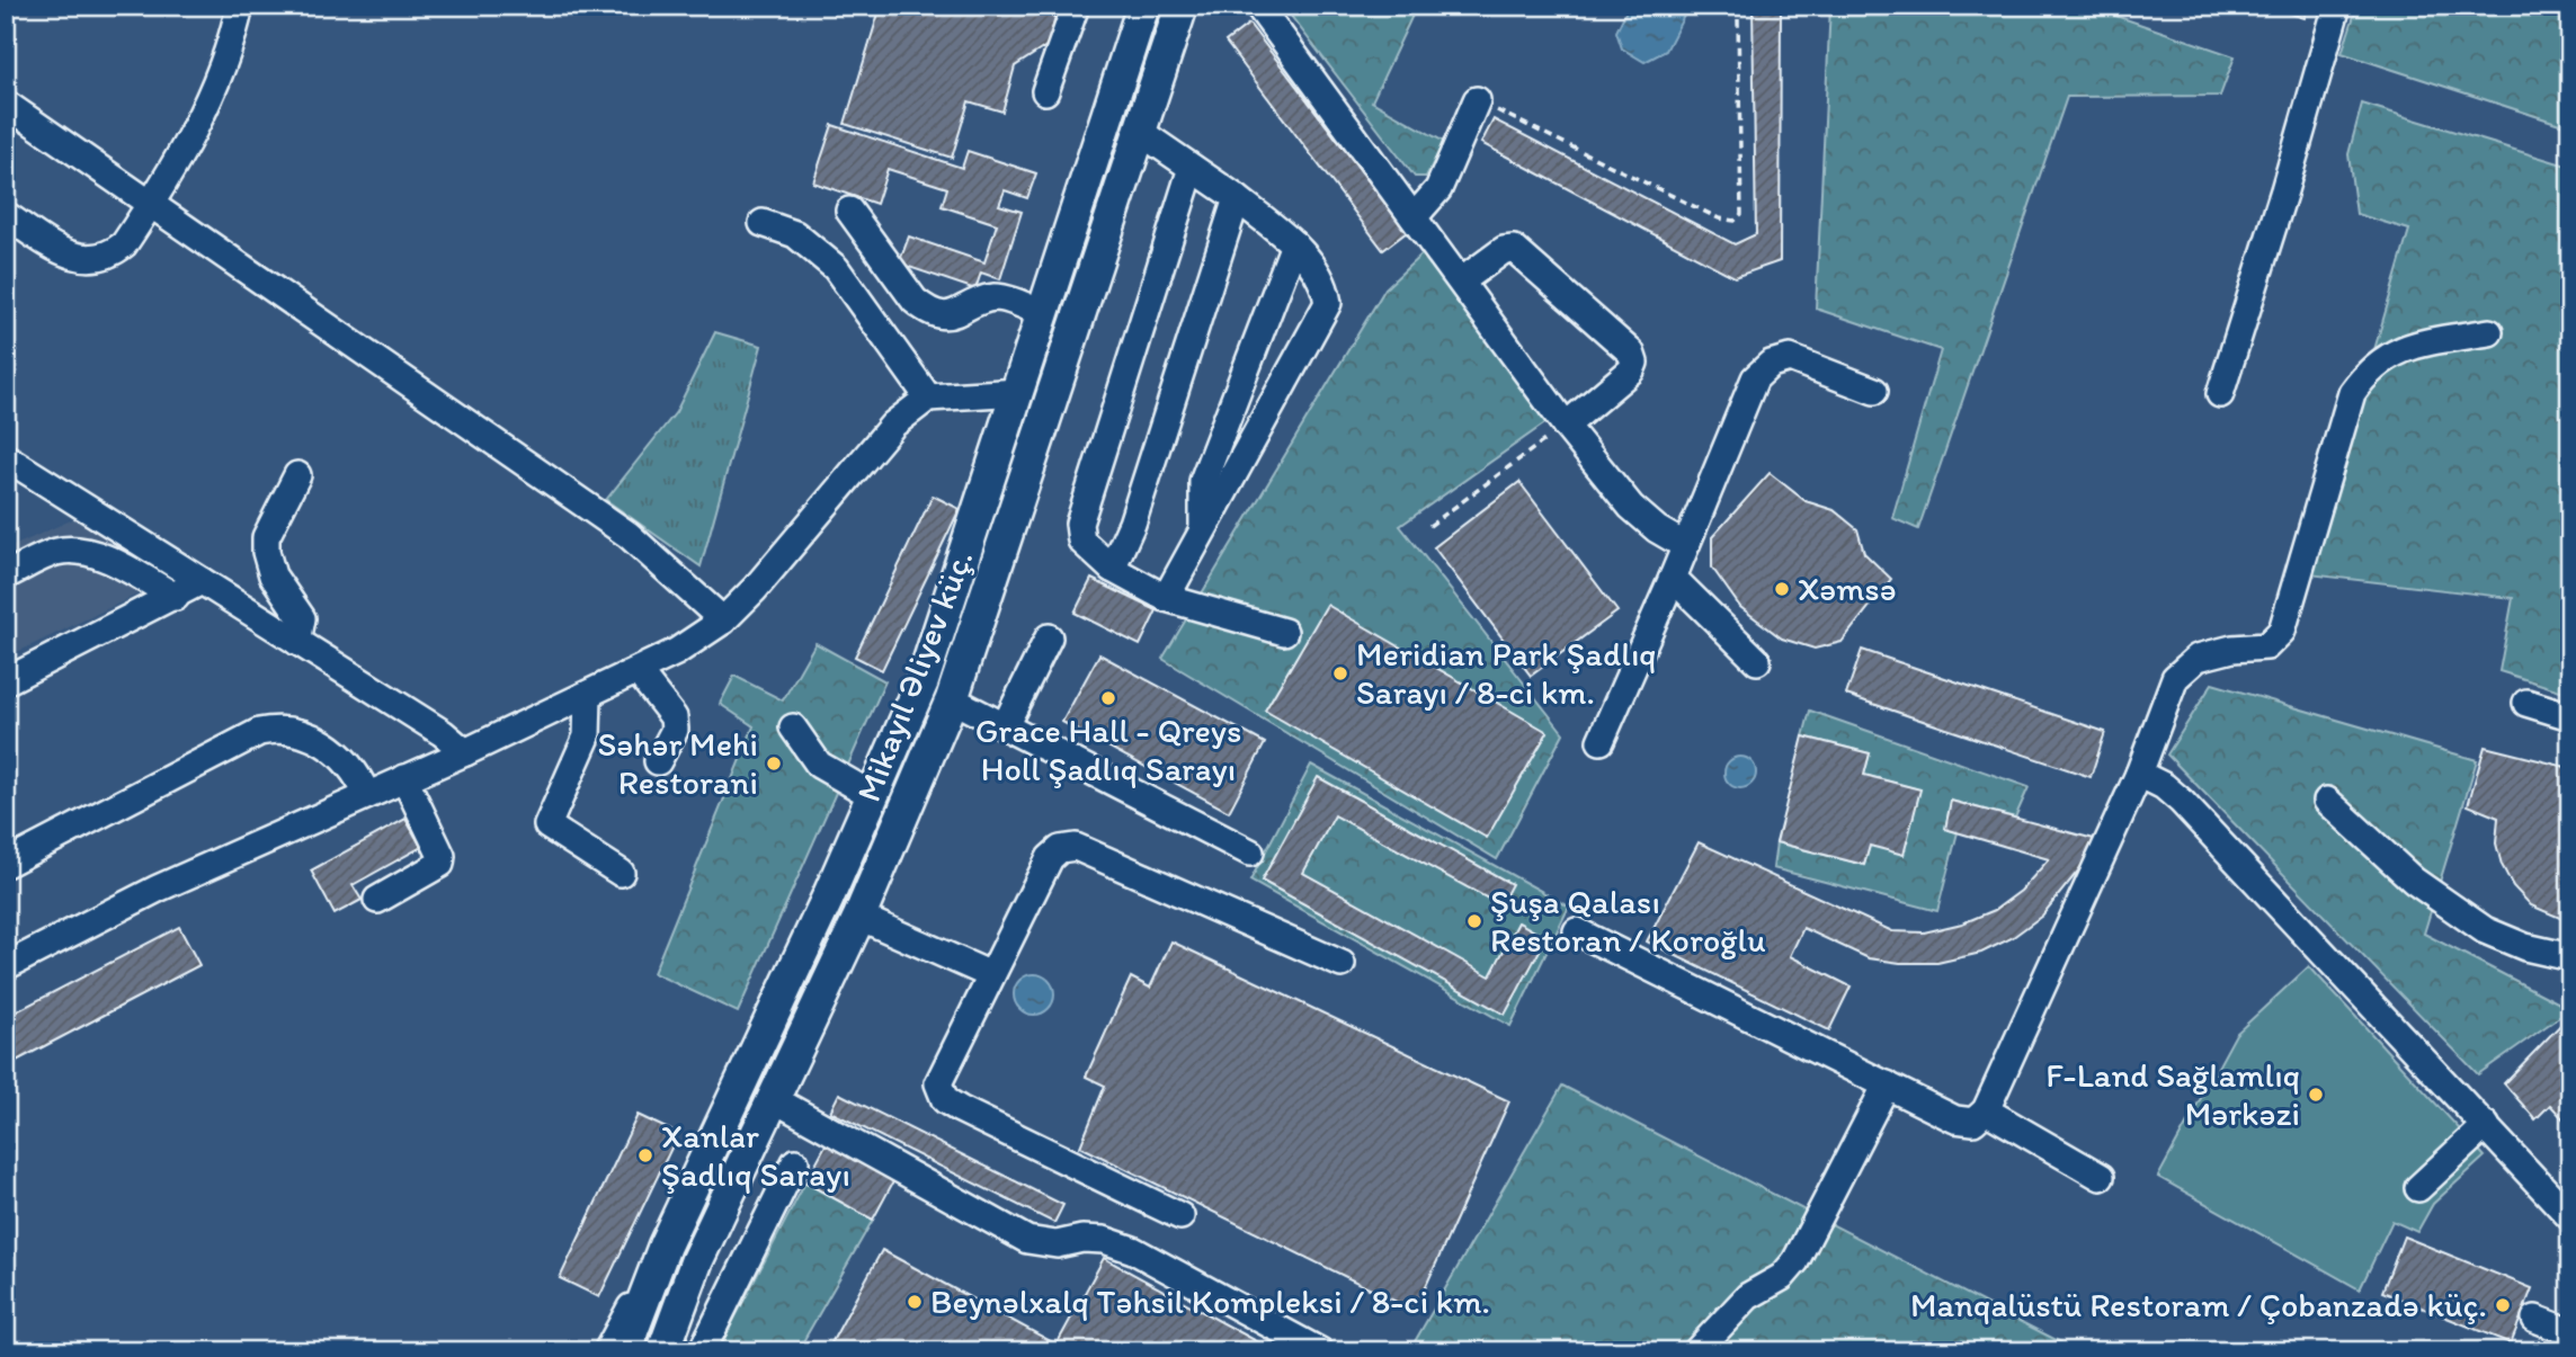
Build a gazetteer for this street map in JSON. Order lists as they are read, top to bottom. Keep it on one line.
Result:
{"streets":{"main road":["Mikayıl Əliyev küç."]},"places":["Xəmsə","Meridian Park Şadlıq Sarayı / 8-ci km.","Grace Hall - Qreys Holl Şadlıq Sarayı","Səhər Mehi Restorani","Şuşa Qalası Restoran / Koroğlu","F-Land Sağlamlıq Mərkəzi","Xanlar Şadlıq Sarayı","Beynəlxalq Təhsil Kompleksi / 8-ci km.","Manqalüstü Restoram / Çobanzadə küç."]}
